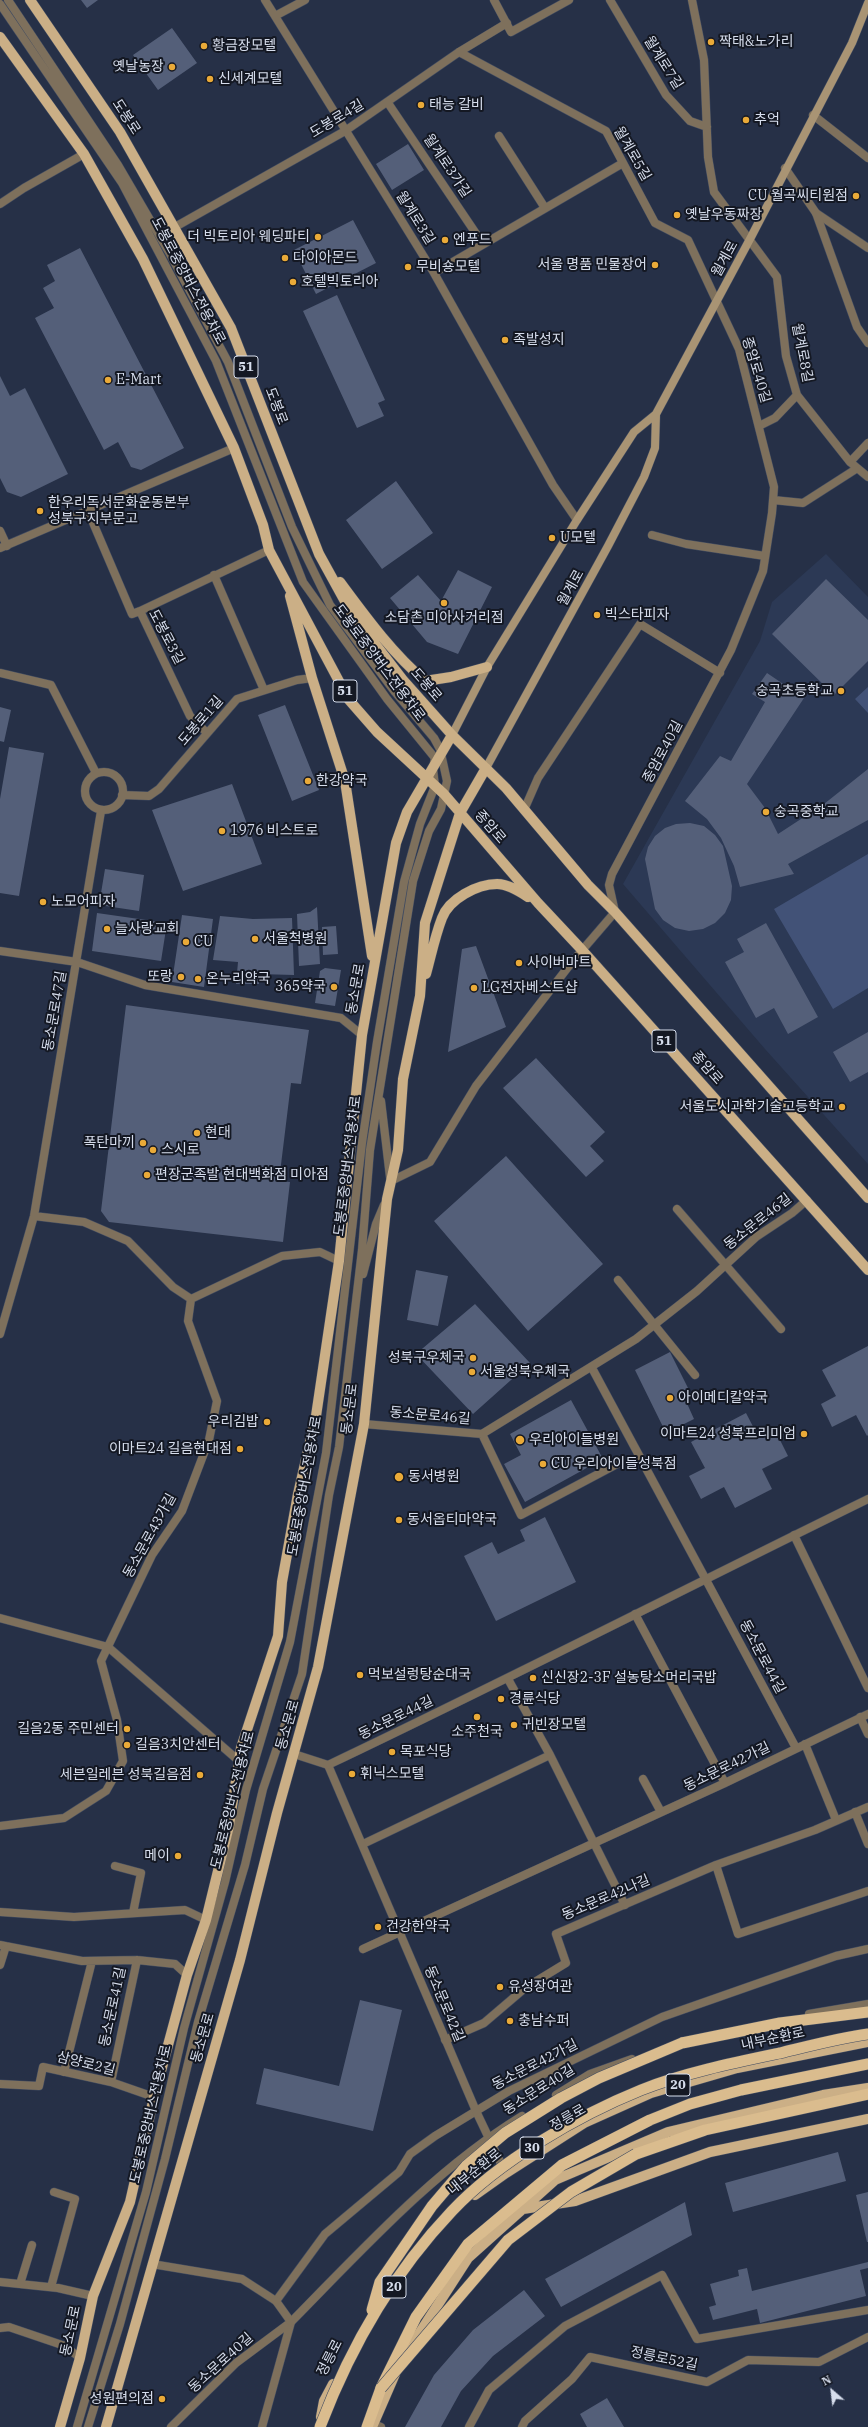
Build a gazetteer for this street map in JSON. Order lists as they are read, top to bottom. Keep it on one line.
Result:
{"streets":{"highway":["내부순환로","30"],"main road":["도봉로","월계로","51","종암로","동소문로","20","정릉로"],"street":["월계로7길","도봉로4길","월계로5길","월계로3가길","월계로3길","도봉로중앙버스전용차로","월계로8길","종암로40길","도봉로3길","도봉로1길","동소문로47길","동소문로46길","동소문로43가길","동소문로44길","동소문로42가길","동소문로42나길","동소문로42길","동소문로41길","삼양로2길","동소문로40길","정릉로52길"]},"crossings":[["월계로7길","월계로"],["월계로7길","월계로8길"],["도봉로","도봉로4길"],["도봉로","월계로"],["도봉로","51"],["도봉로","동소문로"],["도봉로4길","월계로5길"],["도봉로4길","월계로3가길"],["도봉로4길","월계로3길"],["월계로5길","월계로"],["월계로5길","종암로40길"],["월계로3길","월계로"],["월계로","월계로8길"],["월계로","51"],["월계로","종암로40길"],["월계로","동소문로"],["도봉로중앙버스전용차로","51"],["도봉로중앙버스전용차로","동소문로"],["월계로8길","종암로40길"],["51","종암로40길"],["51","종암로"],["51","동소문로"],["도봉로3길","도봉로1길"],["종암로","동소문로"],["종암로","동소문로46길"],["동소문로","동소문로47길"],["동소문로","동소문로46길"],["동소문로","동소문로41길"],["동소문로","삼양로2길"],["동소문로44길","동소문로42가길"],["동소문로44길","동소문로42길"],["동소문로42가길","동소문로42길"],["동소문로42나길","동소문로42길"],["동소문로42길","동소문로40길"],["동소문로42길","정릉로"],["동소문로41길","삼양로2길"],["내부순환로","정릉로"],["내부순환로","30"]],"places":["짝태&노가리","황금장모텔","옛날농장","신세계모텔","태능 갈비","추억","CU 월곡씨티원점","옛날우동짜장","더 빅토리아 웨딩파티","엔푸드","다이아몬드","서울 명품 민물장어","무비숑모텔","호텔빅토리아","족발성지","E-Mart","한우리독서문화운동본부 성북구지부문고","U모텔","소담촌 미아사거리점","빅스타피자","숭곡초등학교","한강약국","숭곡중학교","1976 비스트로","노모어피자","늘사랑교회","서울척병원","CU","사이버마트","또랑","온누리약국","365약국","LG전자베스트샵","서울도시과학기술고등학교","현대","폭탄마끼","스시로","편장군족발 현대백화점 미아점","성북구우체국","서울성북우체국","아이메디칼약국","우리김밥","이마트24 성북프리미엄","우리아이들병원","이마트24 길음현대점","CU 우리아이들성북점","동서병원","동서옵티마약국","먹보설렁탕순대국","신신장2-3F 설농탕소머리국밥","경륜식당","소주천국","귀빈장모텔","길음2동 주민센터","길음3치안센터","목포식당","휘닉스모텔","세븐일레븐 성북길음점","메이","건강한약국","유성장여관","충남수퍼","성원편의점"],"north":"top left"}
